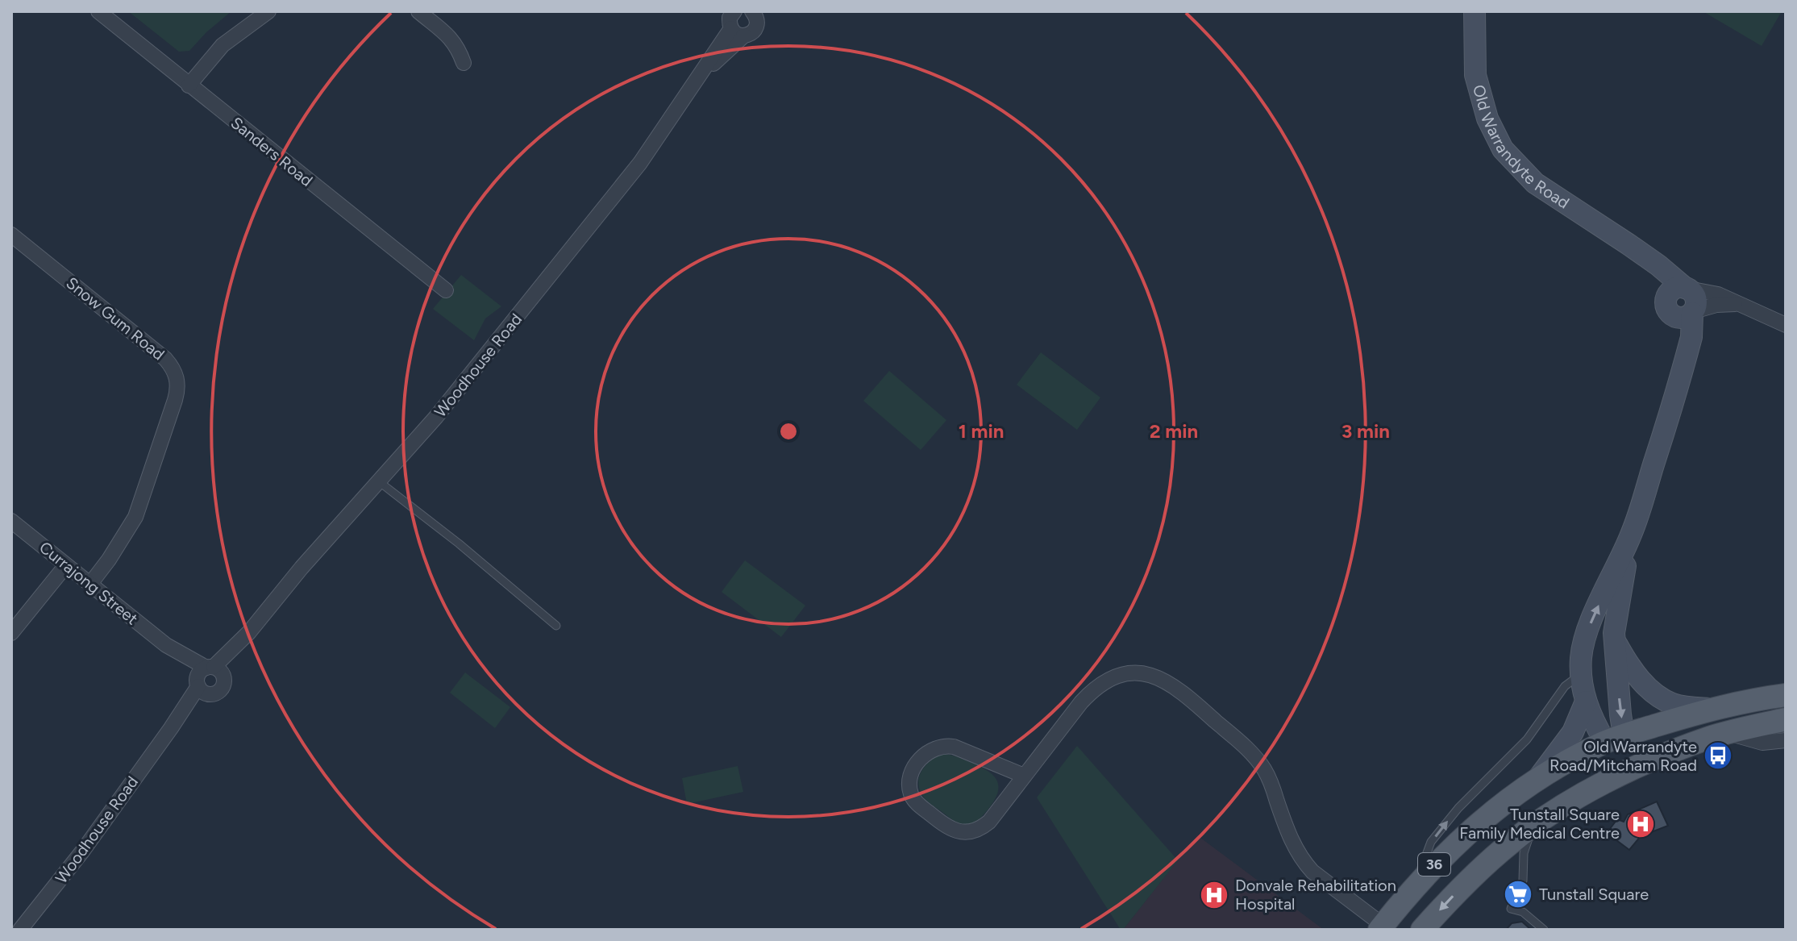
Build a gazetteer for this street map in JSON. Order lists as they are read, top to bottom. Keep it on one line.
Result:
{"streets":{"main road":["Old Warrandyte Road","36"],"street":["Sanders Road","Snow Gum Road","Woodhouse Road","Currajong Street"]},"crossings":[["Old Warrandyte Road","36"],["Snow Gum Road","Currajong Street"],["Woodhouse Road","Currajong Street"]],"places":{"bus stop":["Old Warrandyte Road/Mitcham Road"],"hospital":["Tunstall Square Family Medical Centre","Donvale Rehabilitation Hospital"],"supermarket":["Tunstall Square"]},"rings":["1 min","2 min","3 min"]}
